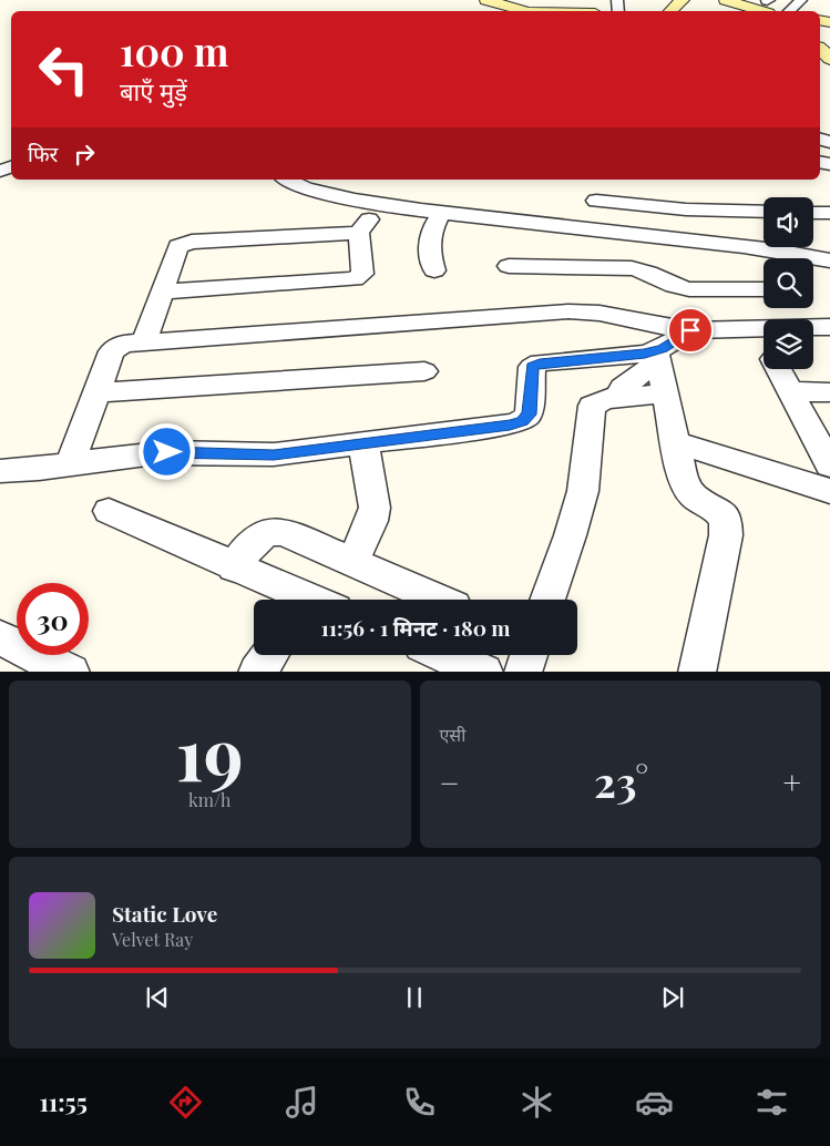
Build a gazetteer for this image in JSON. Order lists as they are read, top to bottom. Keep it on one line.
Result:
{"page":{"turn":["100 m","बाएँ मुड़ें"],"then":"फिर","limit":"30","trip":"11:56 · 1 मिनट · 180 m","tile":[["19","km/h"],"एसी"],"heat":["−","23°","+"],"song":["Static Love","Velvet Ray"],"tabs":"11:55"}}
